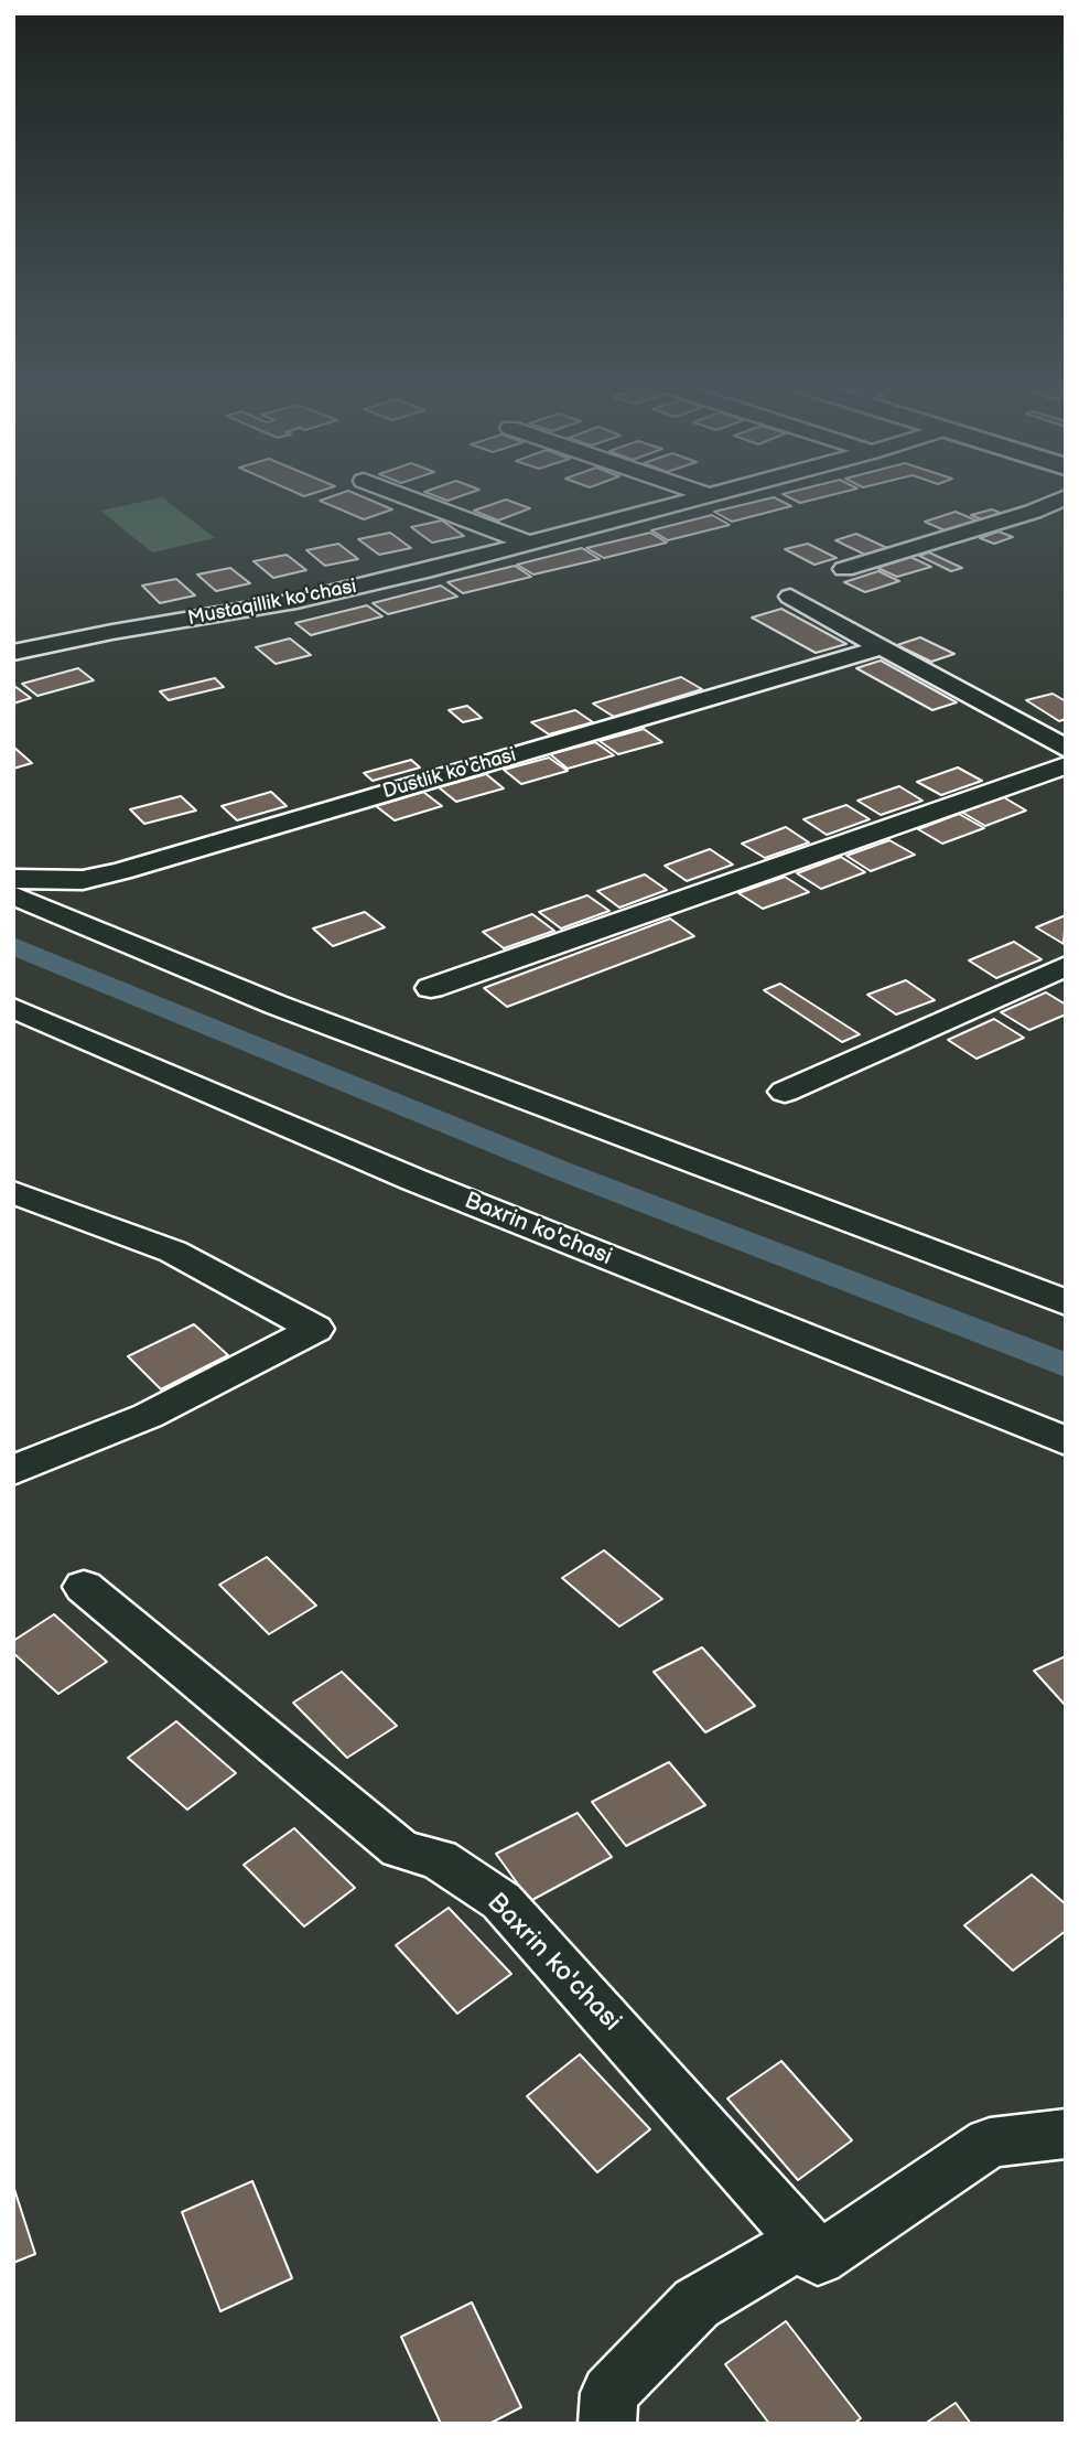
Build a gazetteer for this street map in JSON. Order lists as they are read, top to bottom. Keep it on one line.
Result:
{"streets":{"street":["Mustaqillik ko'chasi","Dustlik ko'chasi","Baxrin ko'chasi"]}}
